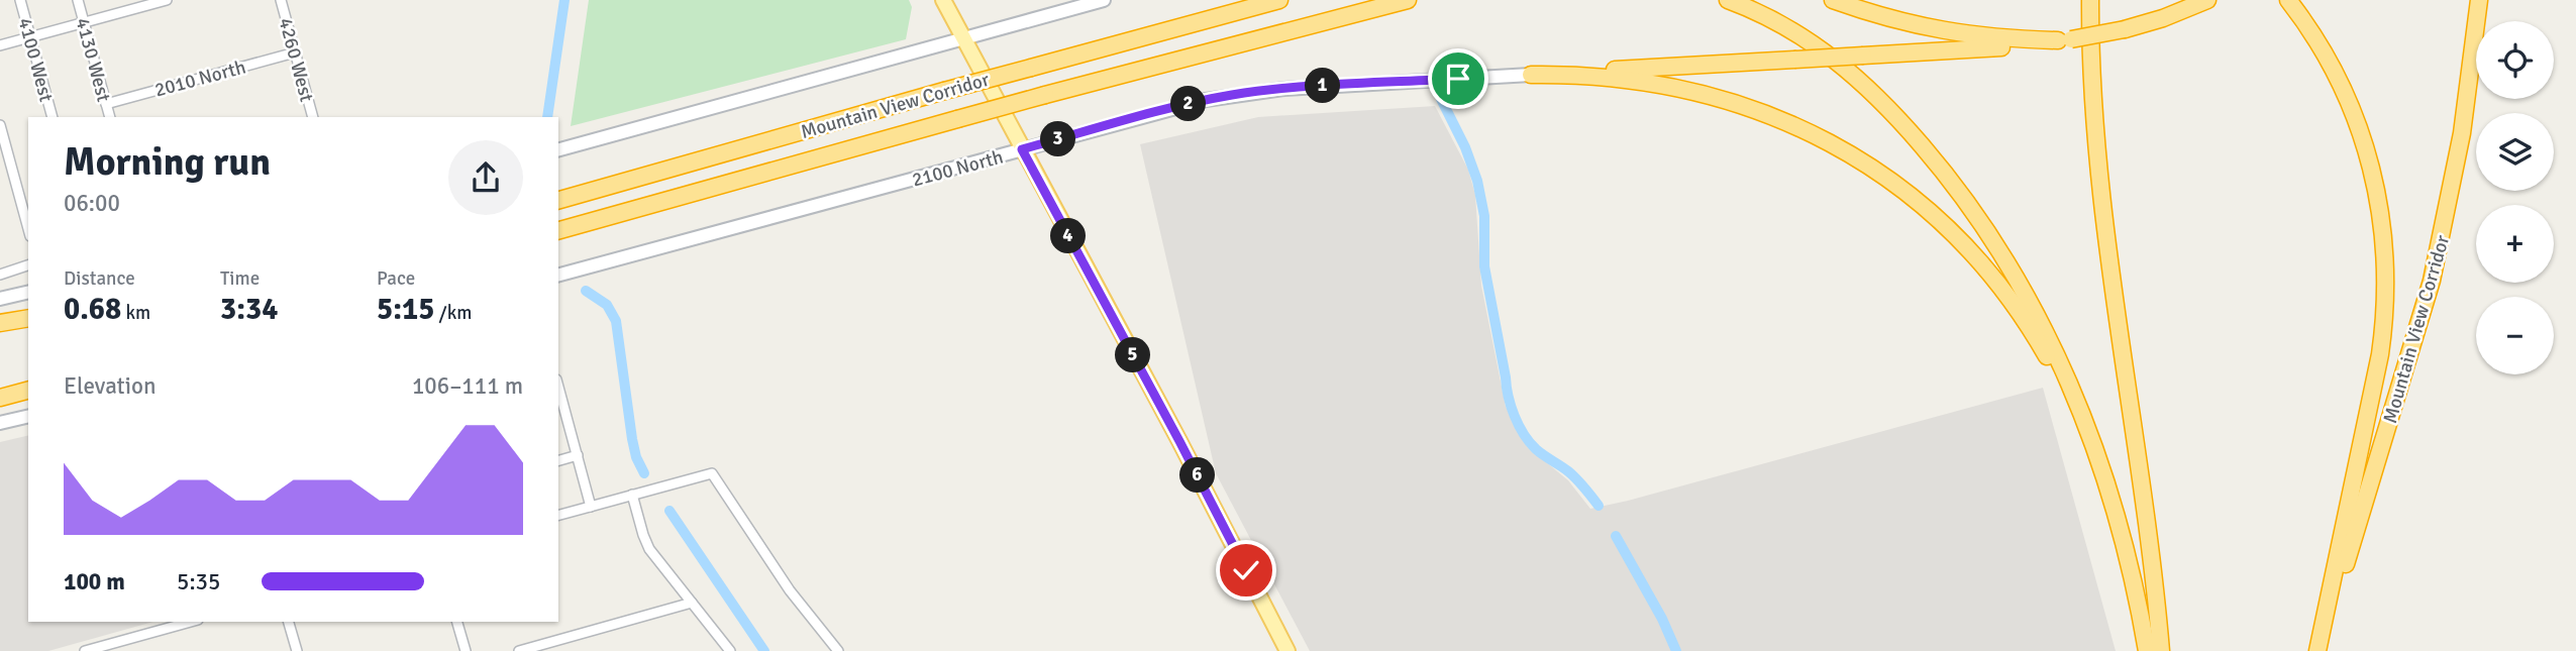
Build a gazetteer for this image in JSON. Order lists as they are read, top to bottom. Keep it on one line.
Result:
{"streets":{"highway":["Mountain View Corridor"],"main road":["2100 North"],"street":["4100 West","4130 West","4260 West","2010 North"]},"crossings":[["4130 West","2010 North"],["4260 West","2010 North"]],"page":{"map_buttons":["+","−"],"pins":["1","2","3","4","5","6"],"heading":["Morning run","06:00"],"stats":[["Distance","0.68 km"],["Time","3:34"],["Pace","5:15 /km"]],"chart":["Elevation","106–111 m"],"list":[{"name":"100 m","note":"5:35"}]}}
